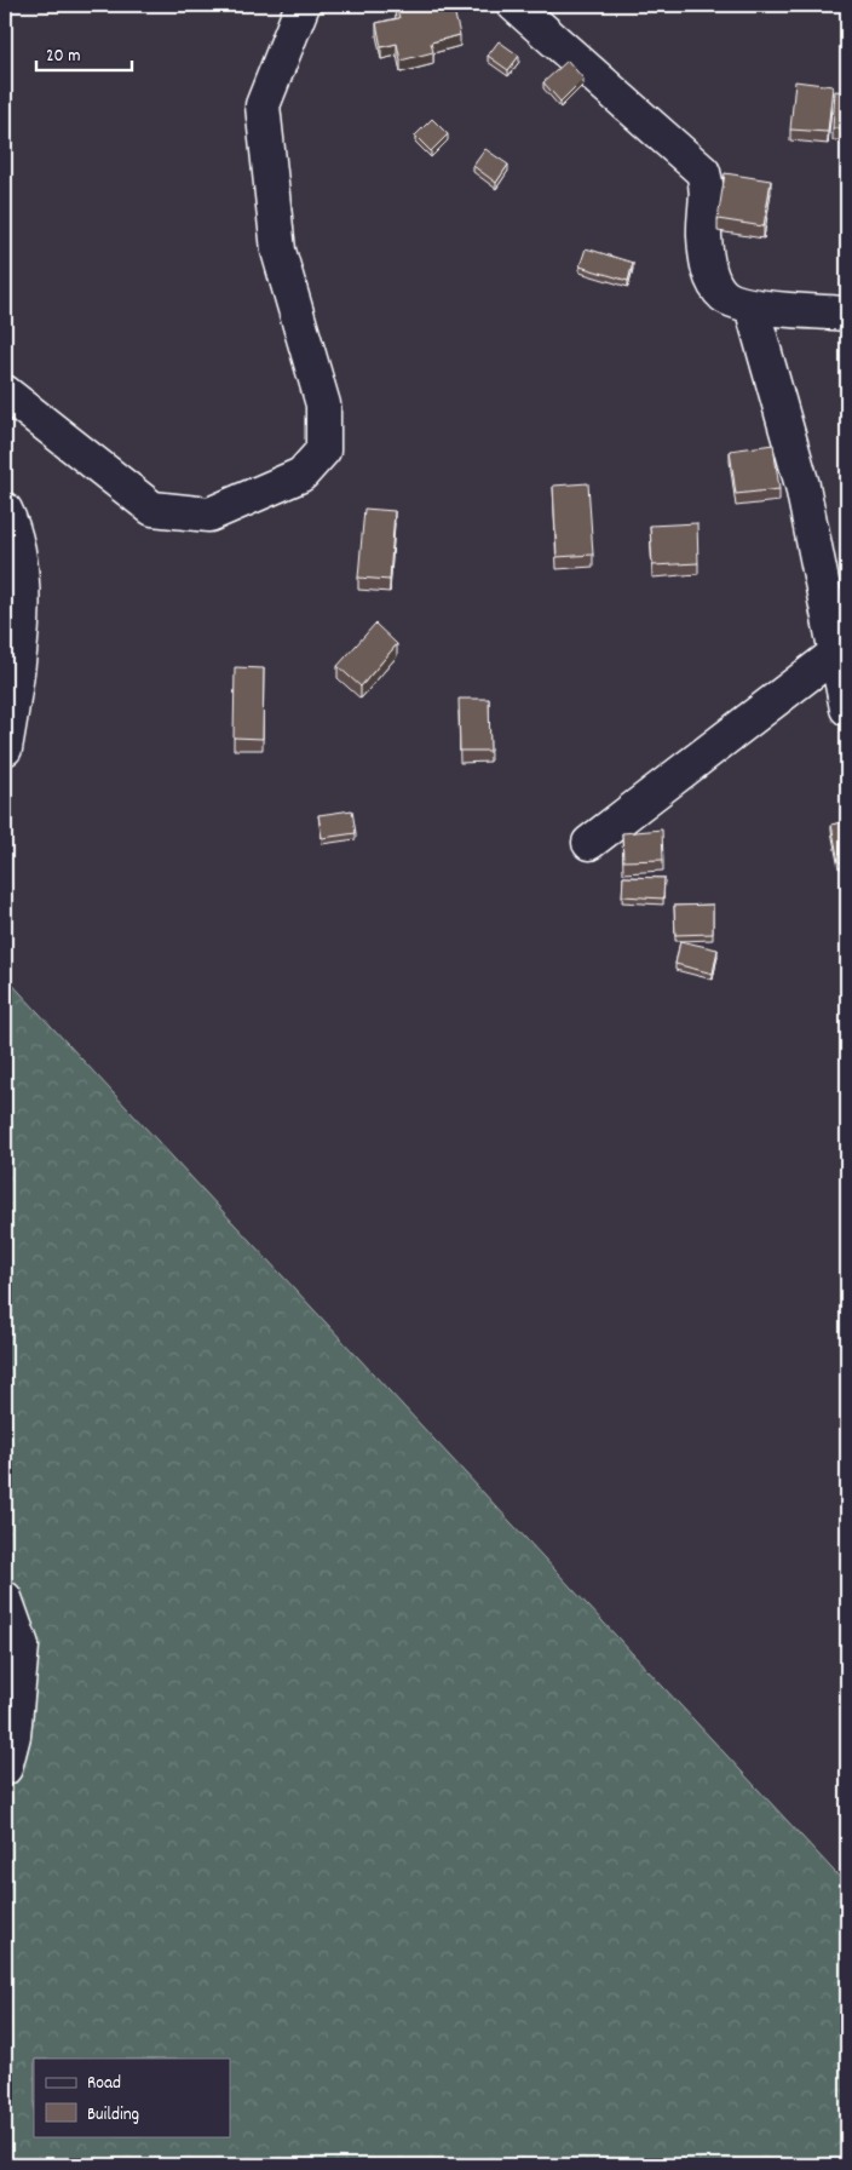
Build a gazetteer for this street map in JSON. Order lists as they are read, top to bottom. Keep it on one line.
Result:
{"legend":["Road","Building"],"scale_bar":"20 m"}
